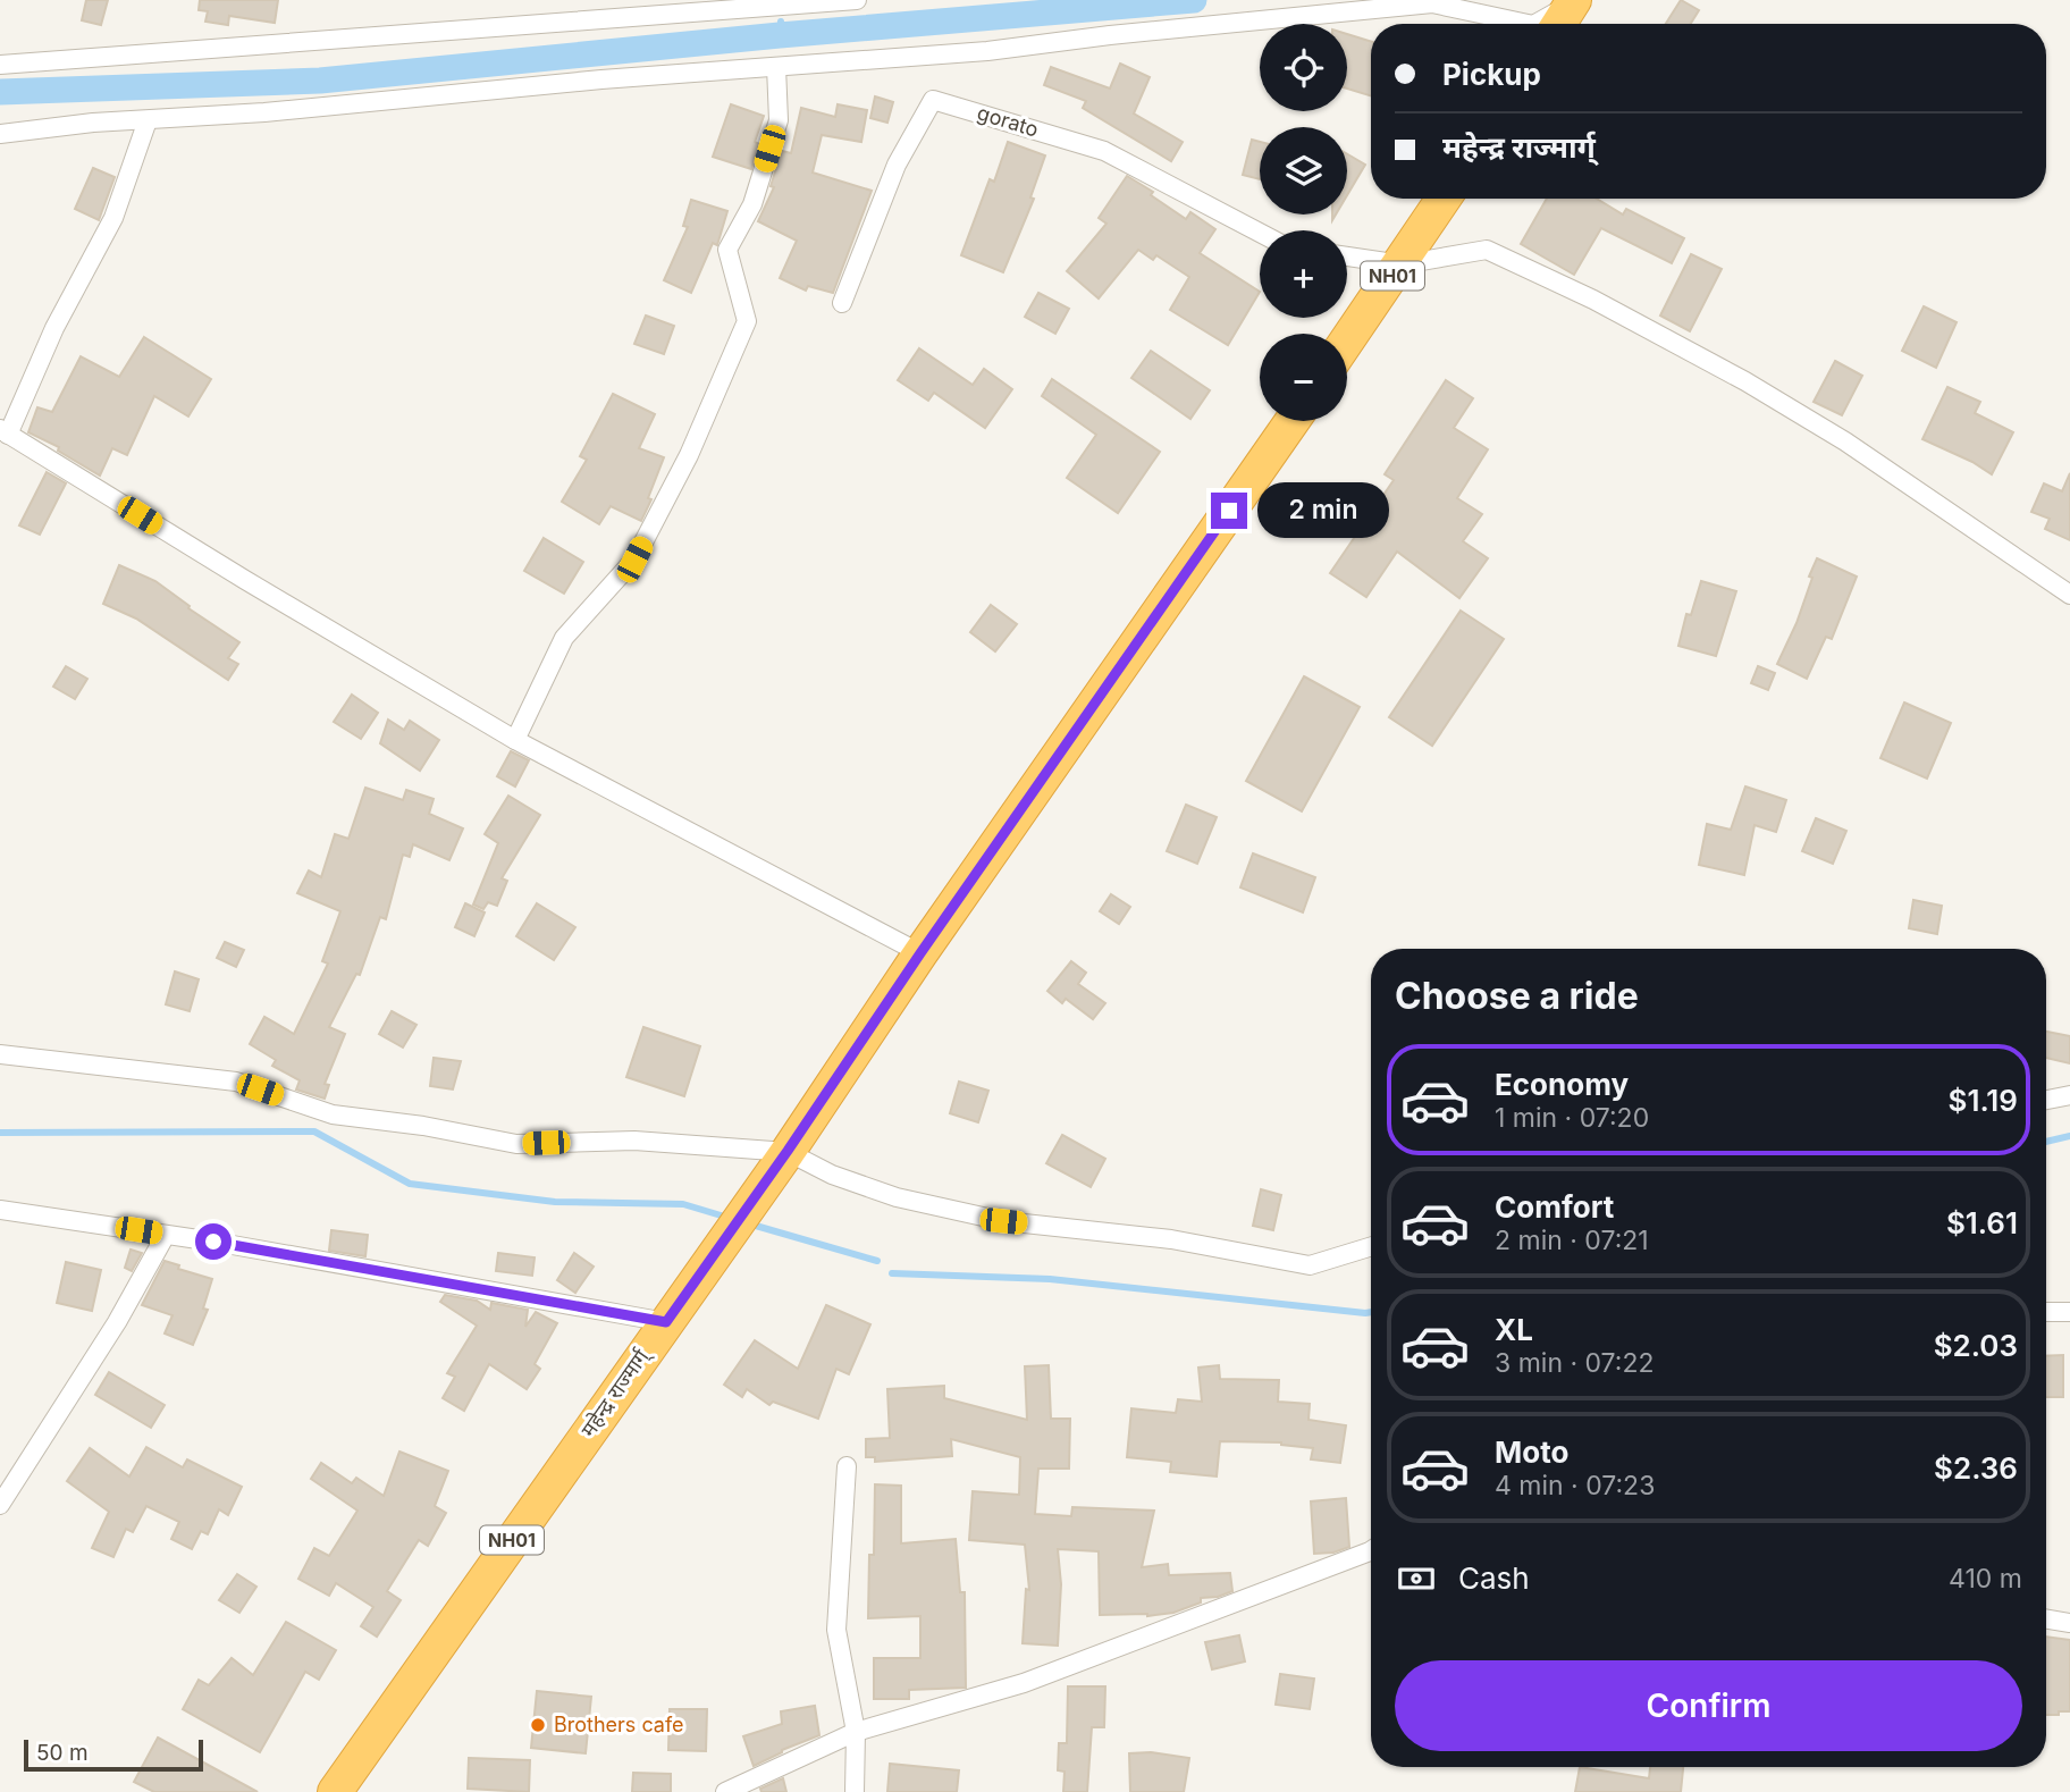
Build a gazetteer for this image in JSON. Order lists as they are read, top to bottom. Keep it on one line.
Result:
{"streets":{"highway":["NH01","महेन्द्र राज्मार्ग्"],"street":["gorato"]},"places":["Brothers cafe"],"scale_bar":"50 m","page":{"map_buttons":["+","−"],"banner":["Pickup","महेन्द्र राज्मार्ग्"],"bubble":"2 min","heading":"Choose a ride","list":[{"name":"Economy","note":"1 min · 07:20","value":"$1.19"},{"name":"Comfort","note":"2 min · 07:21","value":"$1.61"},{"name":"XL","note":"3 min · 07:22","value":"$2.03"},{"name":"Moto","note":"4 min · 07:23","value":"$2.36"}],"pay":["Cash","410 m"],"buttons":"Confirm","scale":"50 m"}}
